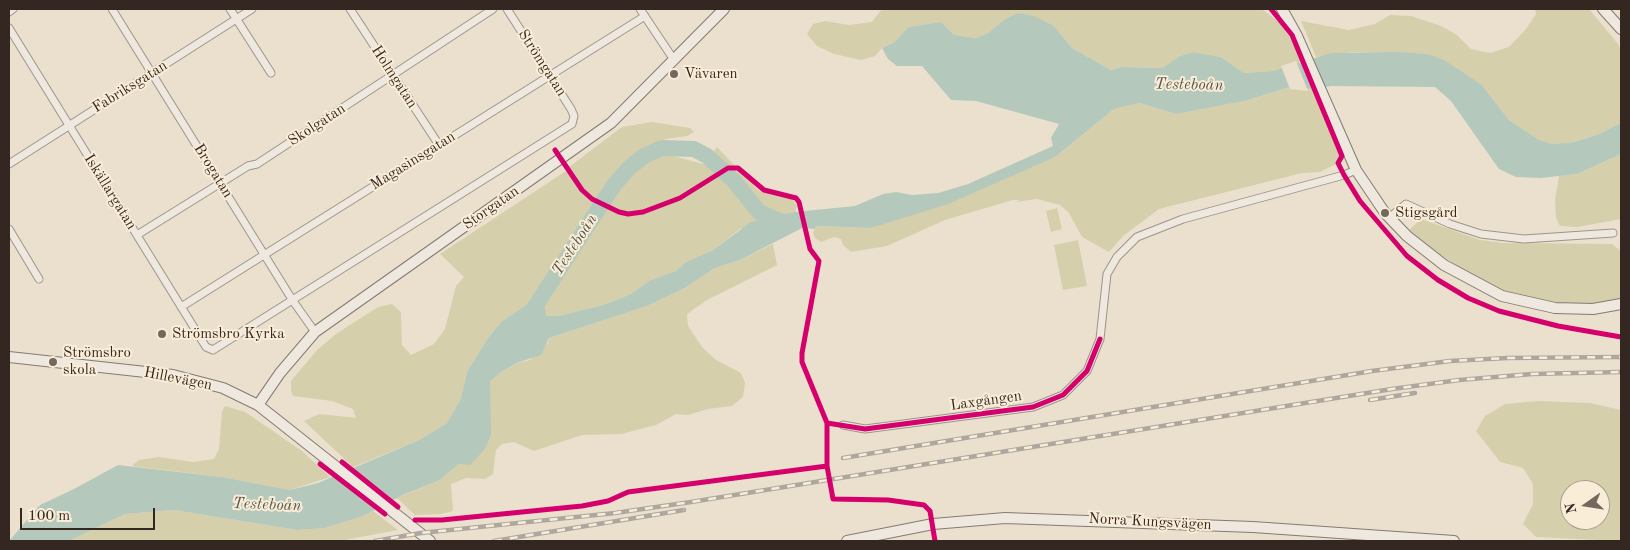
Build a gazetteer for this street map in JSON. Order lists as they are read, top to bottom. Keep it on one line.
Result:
{"streets":{"street":["Strömgatan","Holmgatan","Fabriksgatan","Skolgatan","Magasinsgatan","Brogatan","Iskällargatan","Storgatan","Hillevägen","Laxgången","Norra Kungsvägen"]},"crossings":[["Strömgatan","Magasinsgatan"],["Strömgatan","Brogatan"],["Strömgatan","Iskällargatan"],["Holmgatan","Skolgatan"],["Holmgatan","Magasinsgatan"],["Fabriksgatan","Brogatan"],["Fabriksgatan","Iskällargatan"],["Skolgatan","Brogatan"],["Skolgatan","Iskällargatan"],["Magasinsgatan","Brogatan"],["Magasinsgatan","Iskällargatan"],["Brogatan","Iskällargatan"],["Brogatan","Storgatan"],["Storgatan","Hillevägen"]],"water":["Testeboån"],"places":["Vävaren","Stigsgård","Strömsbro Kyrka","Strömsbro skola"],"scale_bar":"100 m","north":"left"}
